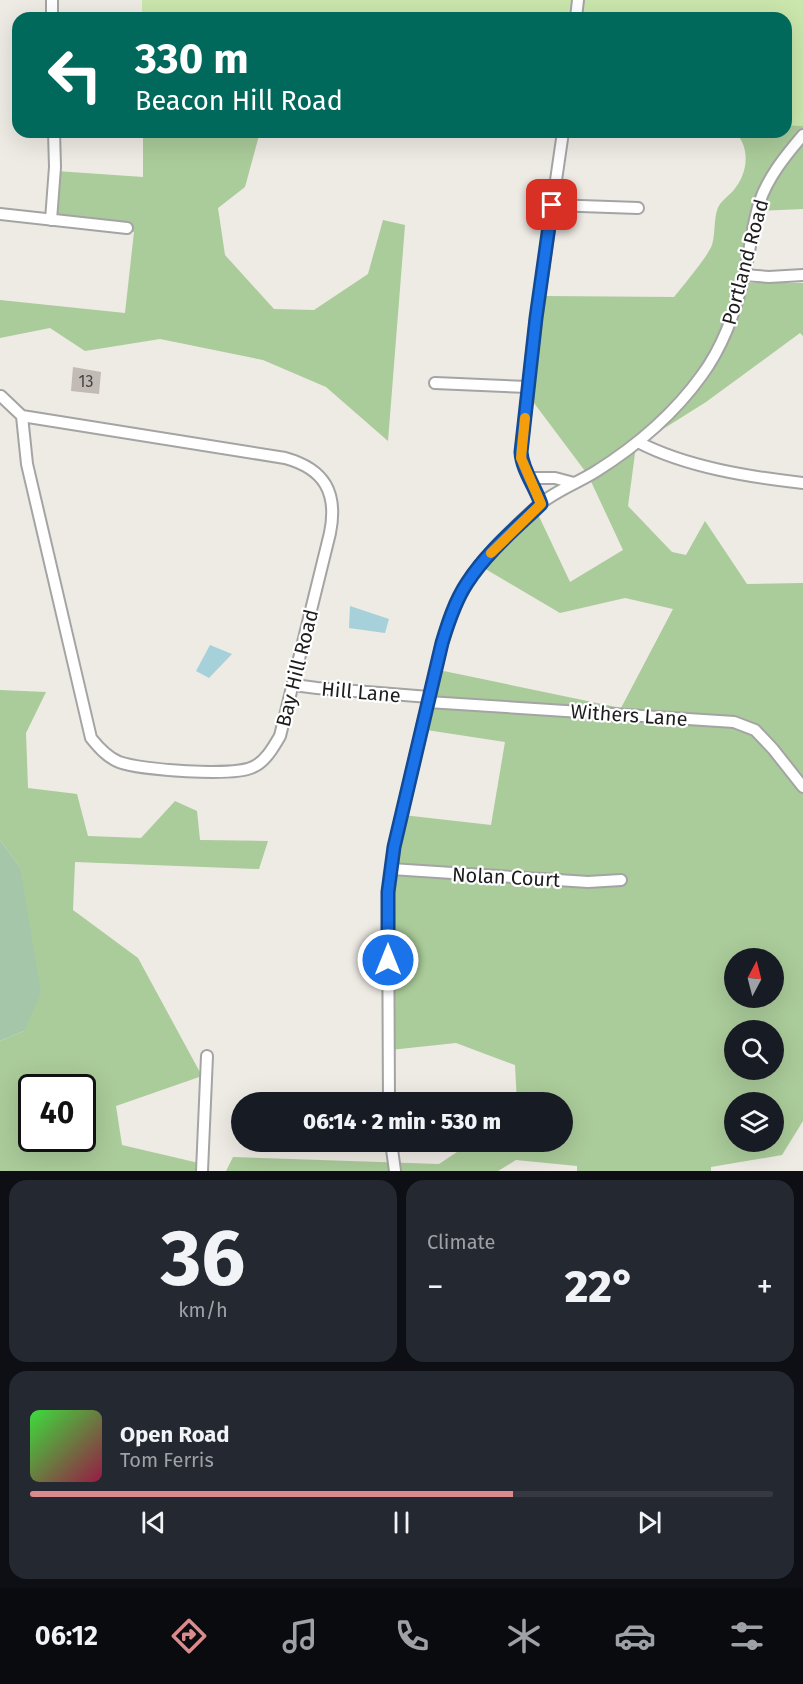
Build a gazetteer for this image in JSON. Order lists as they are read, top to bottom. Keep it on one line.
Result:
{"streets":{"street":["Portland Road","Bay Hill Road","Hill Lane","Withers Lane","Nolan Court"]},"crossings":[["Portland Road","Hill Lane"],["Portland Road","Withers Lane"],["Portland Road","Nolan Court"],["Bay Hill Road","Hill Lane"],["Hill Lane","Withers Lane"]],"house_numbers":["13"],"north":"top","page":{"turn":["330 m","Beacon Hill Road"],"limit":"40","trip":"06:14 · 2 min · 530 m","tile":[["36","km/h"],"Climate"],"heat":["−","22°","+"],"song":["Open Road","Tom Ferris"],"tabs":"06:12"}}
